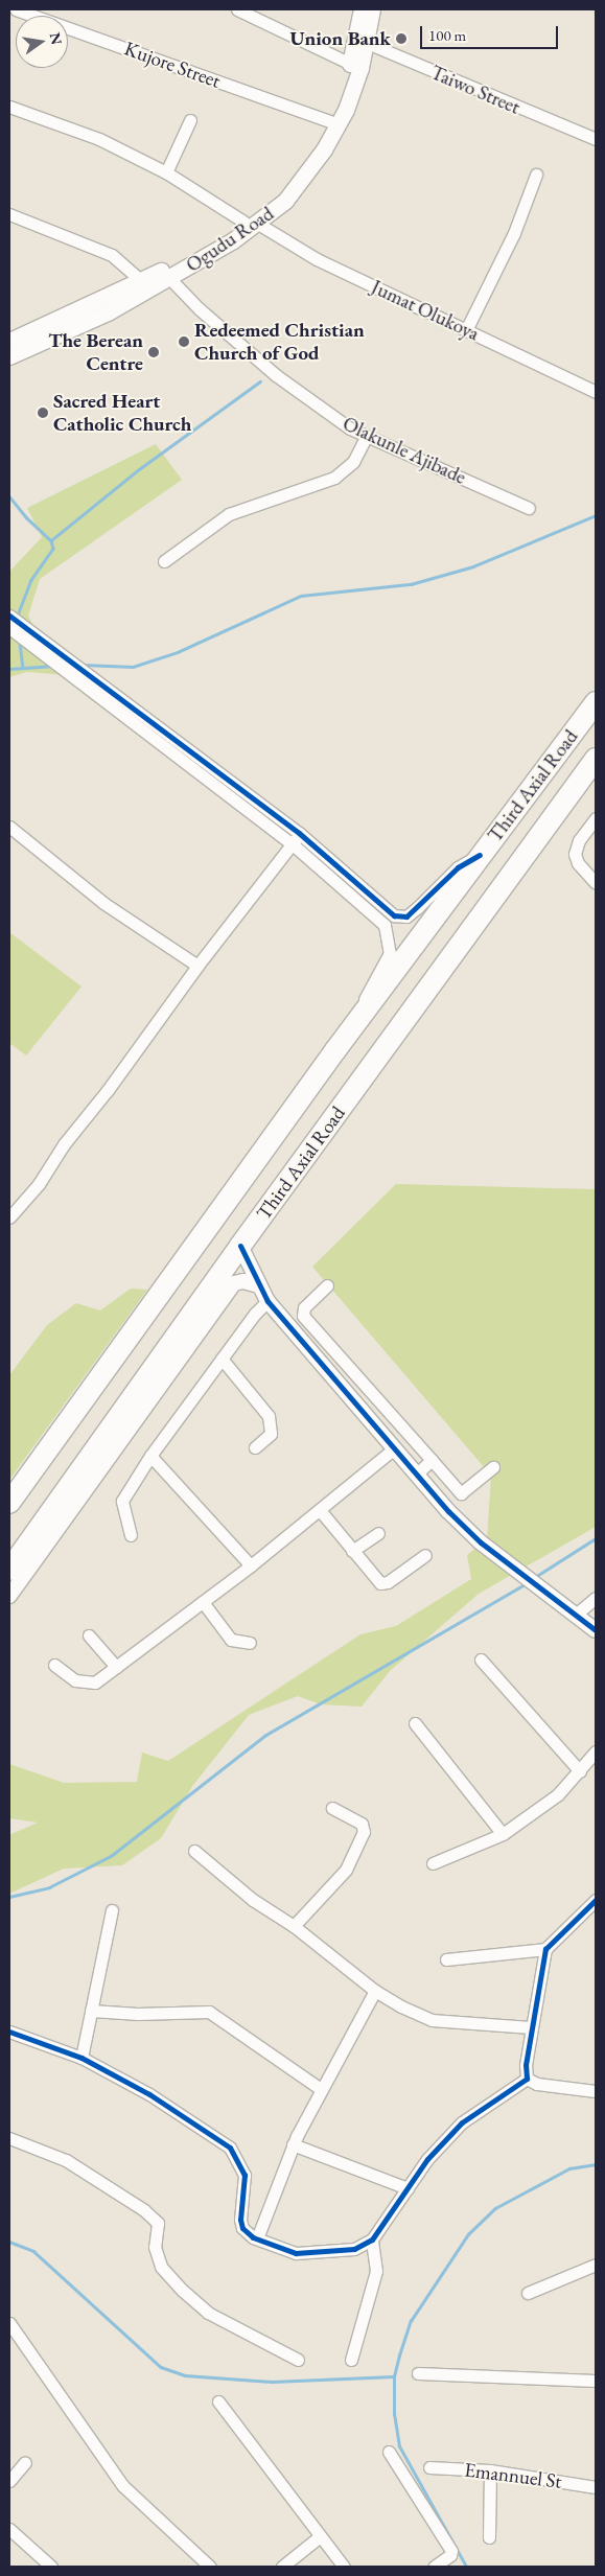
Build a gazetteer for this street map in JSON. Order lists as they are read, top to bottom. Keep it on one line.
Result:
{"streets":{"highway":["Third Axial Road"],"main road":["Ogudu Road"],"street":["Kujore Street","Taiwo Street","Jumat Olukoya","Olakunle Ajibade","Emannuel St"]},"crossings":[["Kujore Street","Ogudu Road"],["Taiwo Street","Ogudu Road"],["Ogudu Road","Jumat Olukoya"],["Ogudu Road","Olakunle Ajibade"]],"places":["Union Bank","Redeemed Christian Church of God","The Berean Centre","Sacred Heart Catholic Church"],"scale_bar":"100 m","north":"right"}
